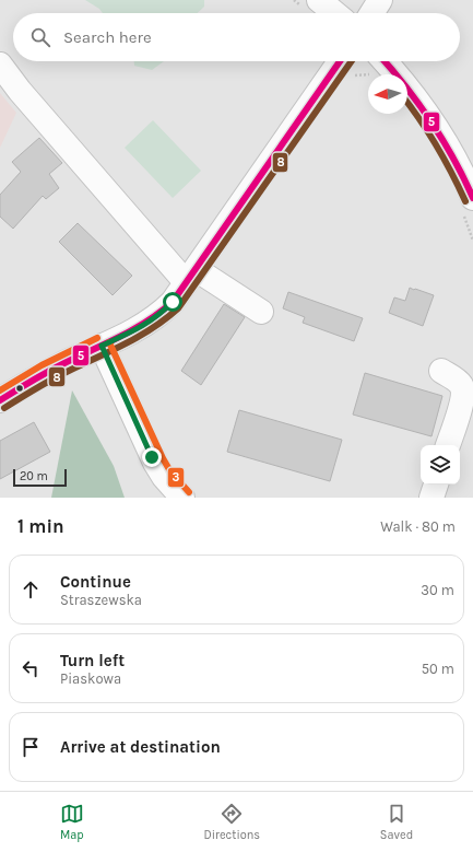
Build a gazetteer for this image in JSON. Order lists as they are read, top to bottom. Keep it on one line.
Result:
{"lines":["transit line 5","transit line 8","transit line 3"],"scale_bar":"20 m","north":"left","page":{"search":"Search here","scale":"20 m","heading":["1 min","Walk · 80 m"],"list":[["Continue","Straszewska","30 m"],["Turn left","Piaskowa","50 m"],"Arrive at destination"],"nav":["Map","Directions","Saved"]}}
